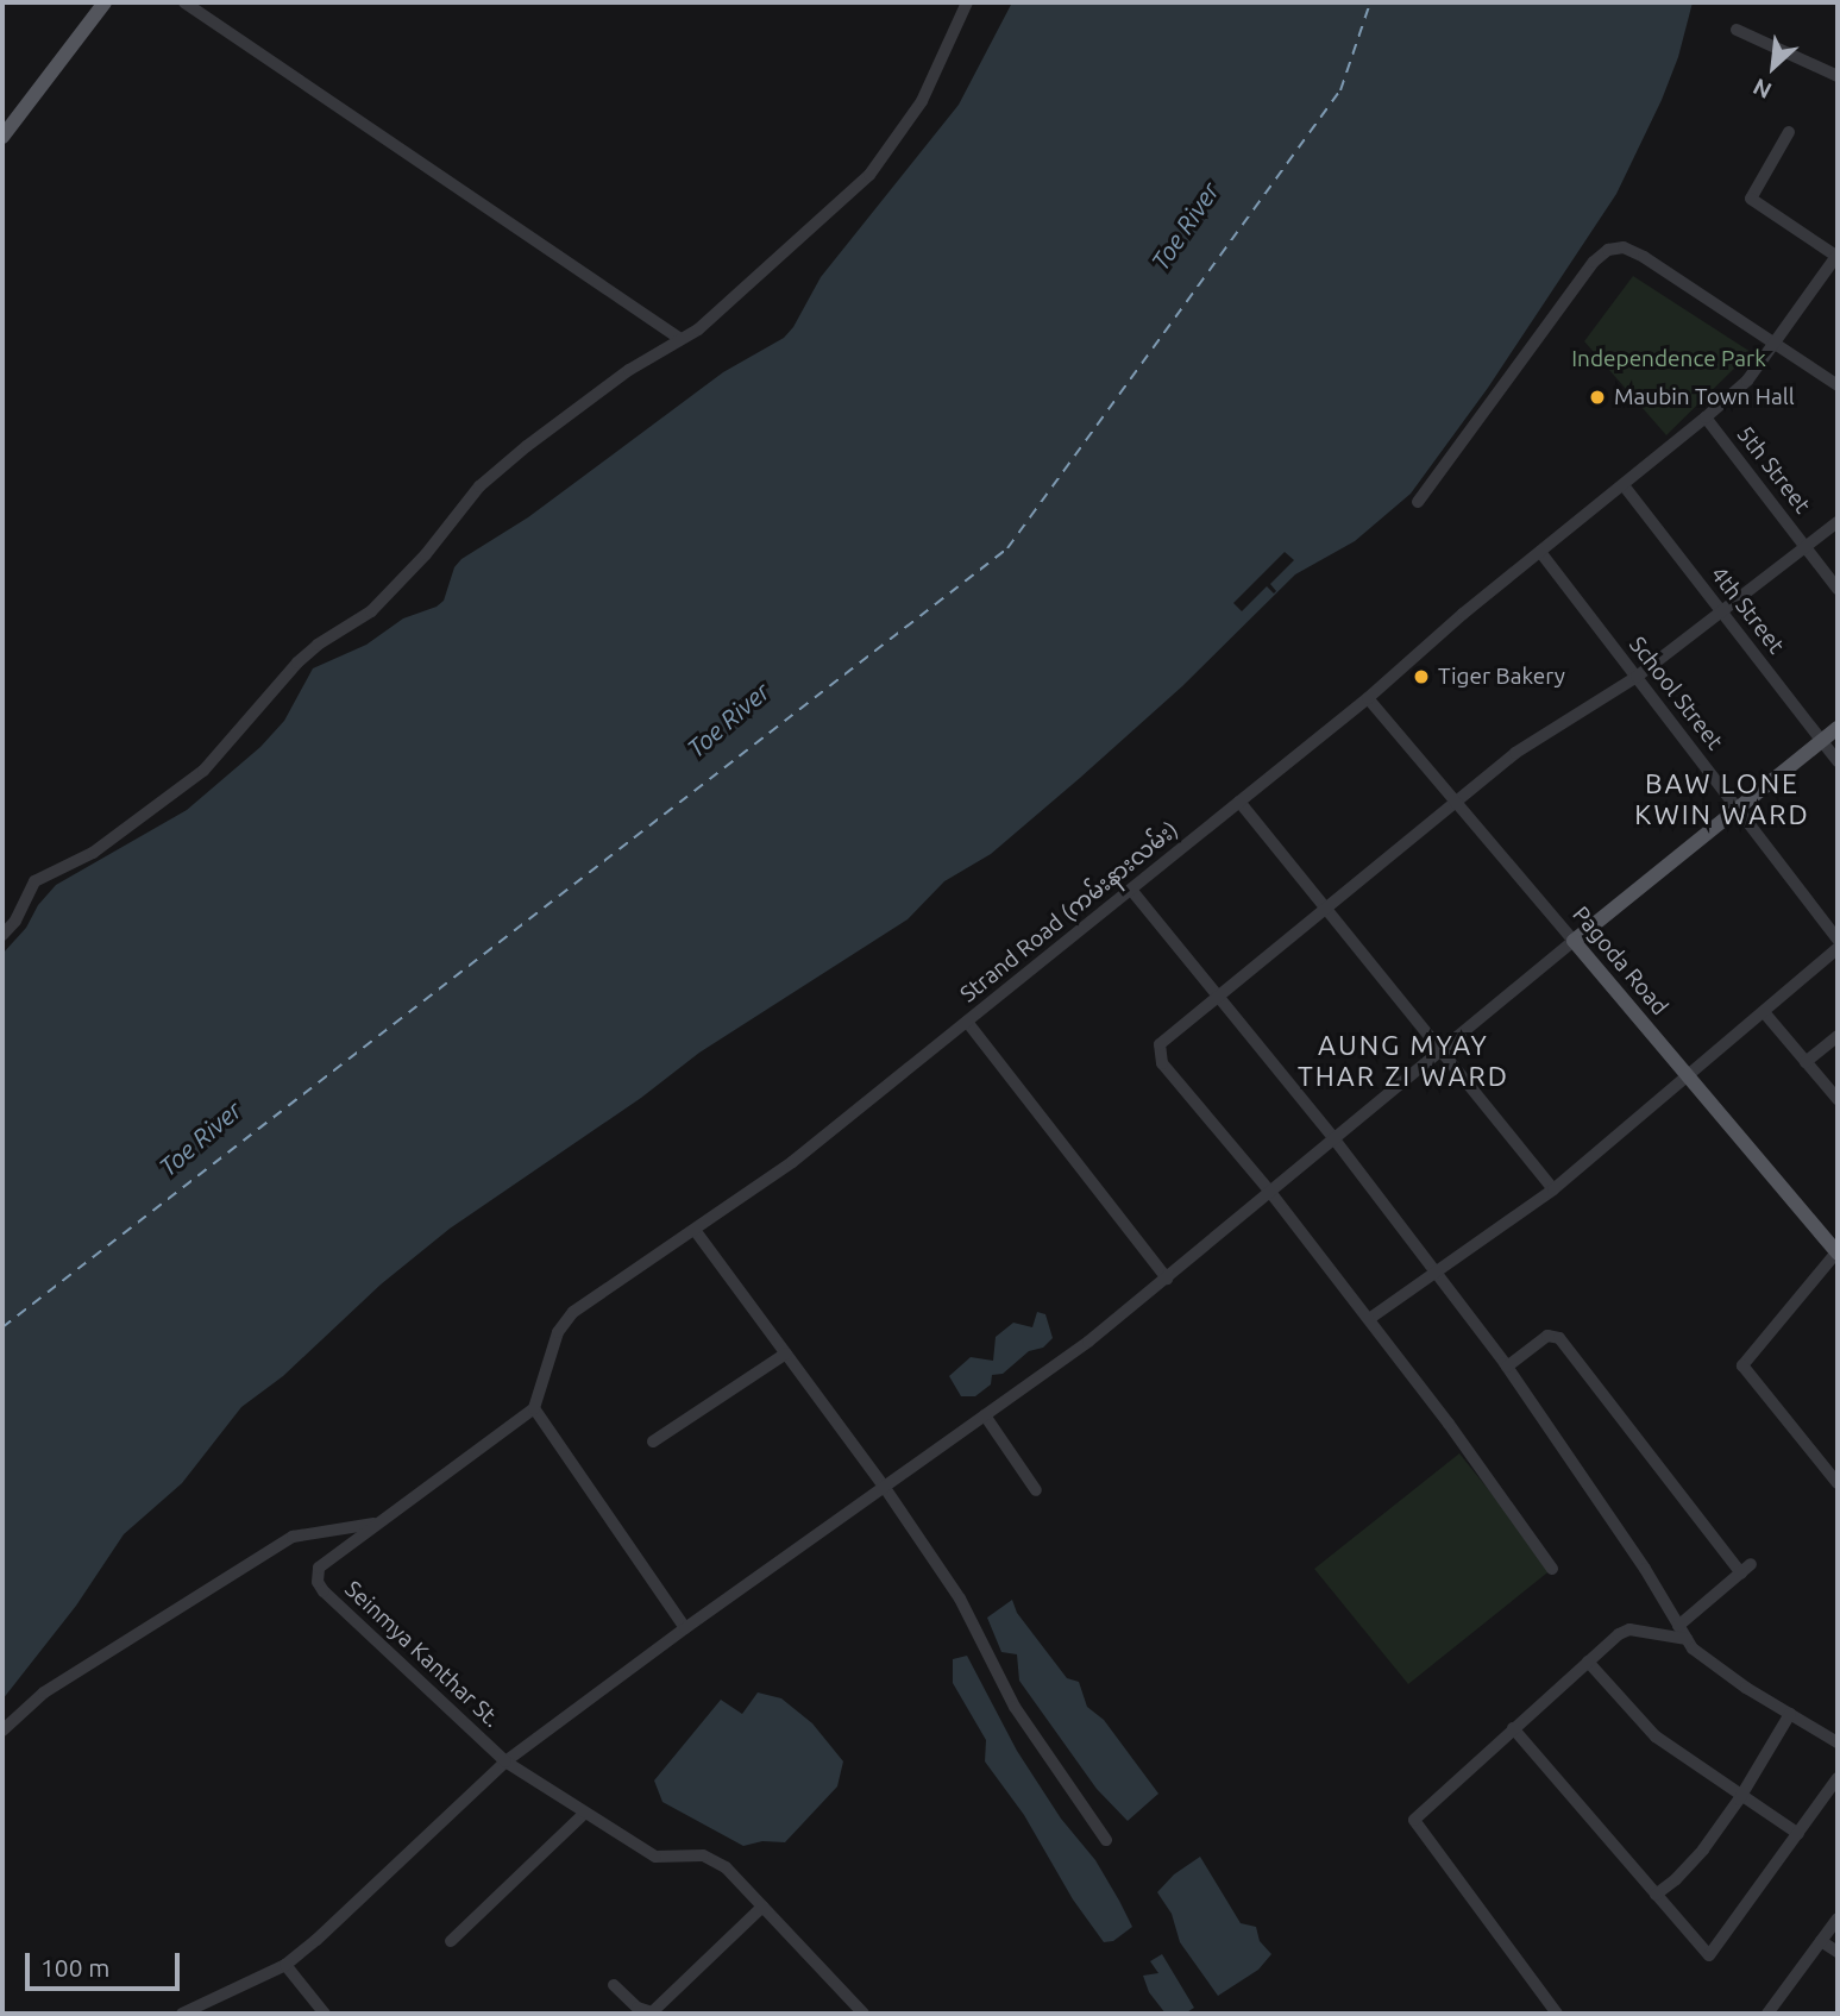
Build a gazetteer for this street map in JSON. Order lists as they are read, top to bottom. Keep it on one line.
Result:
{"streets":{"main road":["Pagoda Road"],"street":["5th Street","4th Street","School Street","Strand Road (ကမ်းနားလမ်း)","Seinmya Kanthar St."]},"crossings":[["5th Street","Strand Road (ကမ်းနားလမ်း)"],["4th Street","Strand Road (ကမ်းနားလမ်း)"],["School Street","Strand Road (ကမ်းနားလမ်း)"],["Strand Road (ကမ်းနားလမ်း)","Pagoda Road"]],"districts":["BAW LONE KWIN WARD","AUNG MYAY THAR ZI WARD"],"water":["Toe River"],"parks":["Independence Park"],"places":["Maubin Town Hall","Tiger Bakery"],"scale_bar":"100 m","north":"bottom left"}
